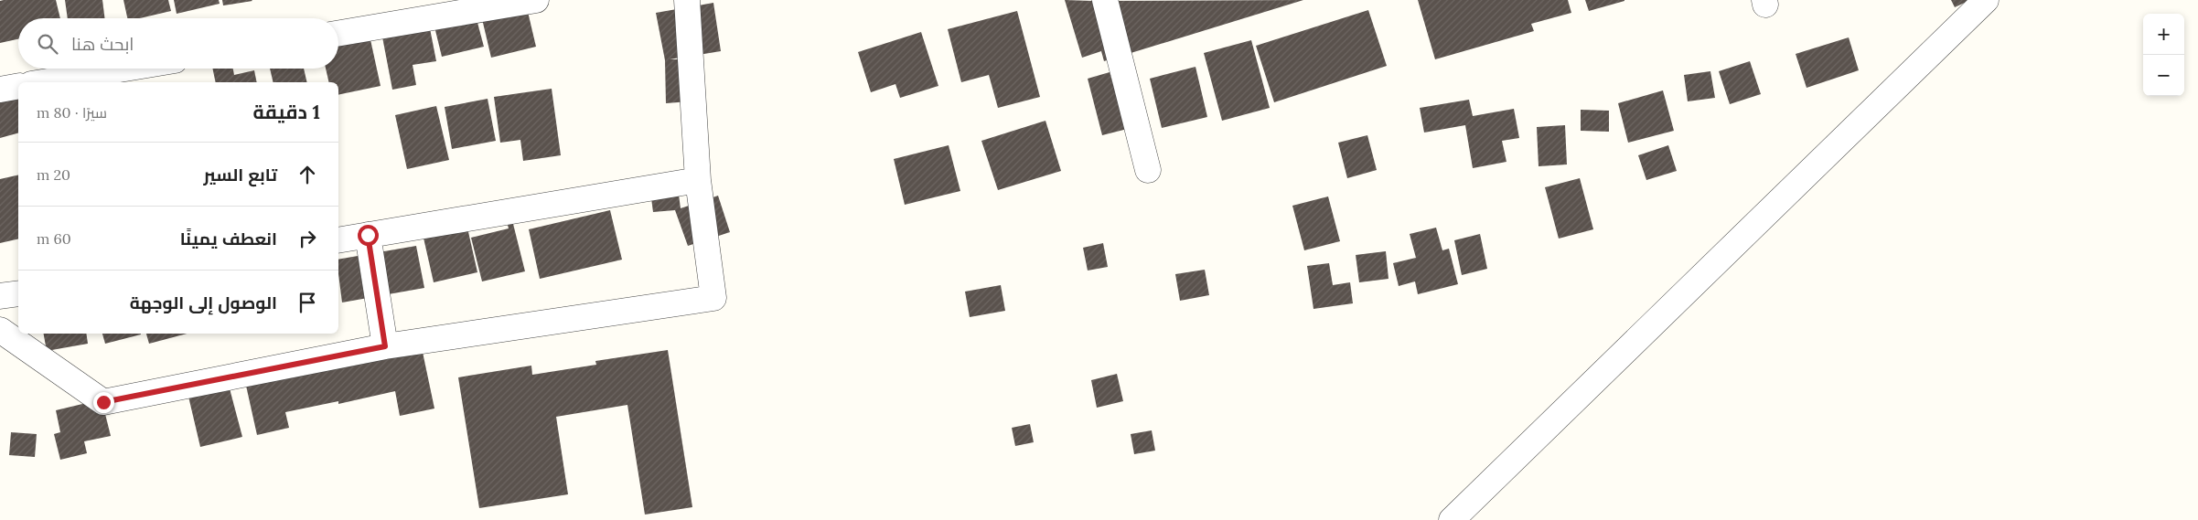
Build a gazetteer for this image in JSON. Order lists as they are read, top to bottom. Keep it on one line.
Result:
{"page":{"map_buttons":["+","−"],"search":"ابحث هنا","heading":["1 دقيقة","سيرًا · 80 m"],"list":[["تابع السير","20 m"],["انعطف يمينًا","60 m"],"الوصول إلى الوجهة"]}}
